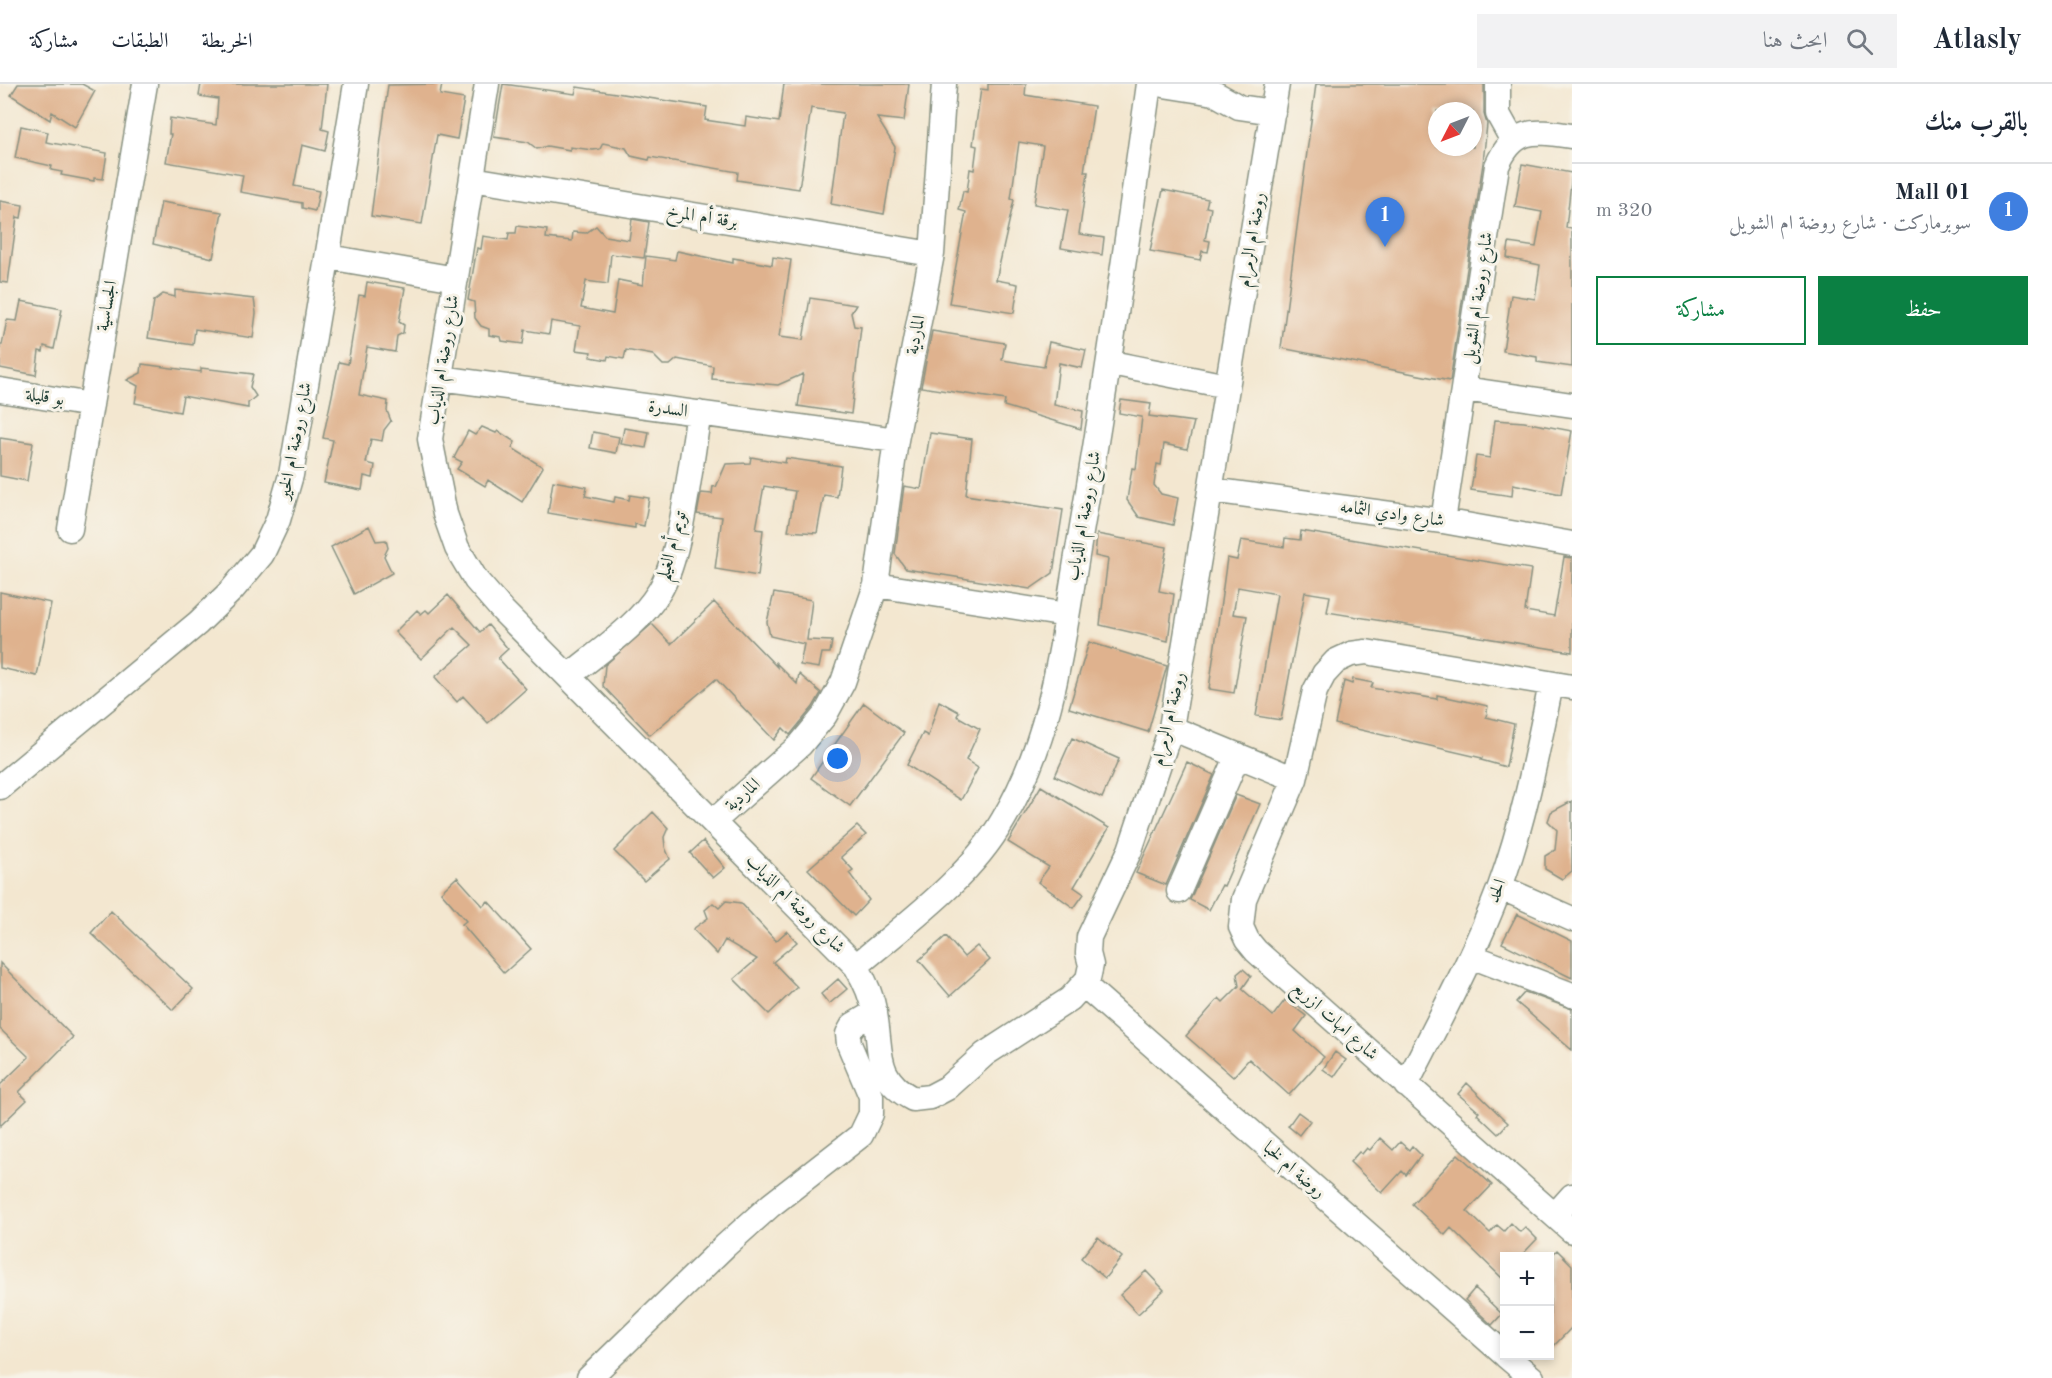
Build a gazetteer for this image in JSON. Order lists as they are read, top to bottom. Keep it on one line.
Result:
{"streets":{"street":["برقة أم المرخ","روضة ام الرمرام","شارع روضة ام الشويل","الجساسية","الماردية","شارع روضة ام الذياب","بو قليلة","السدرة","شارع روضة ام الخير","شارع وادي الثمامه","تويم أم الغيلم","الحد","شارع امهات ازريع","روضة ام لخبا"]},"crossings":[["برقة أم المرخ","الماردية"],["برقة أم المرخ","شارع روضة ام الذياب"],["روضة ام الرمرام","شارع وادي الثمامه"],["روضة ام الرمرام","روضة ام لخبا"],["شارع روضة ام الشويل","شارع وادي الثمامه"],["الجساسية","بو قليلة"],["الماردية","شارع روضة ام الذياب"],["الماردية","السدرة"],["شارع روضة ام الذياب","السدرة"],["شارع روضة ام الذياب","شارع روضة ام الخير"],["شارع روضة ام الذياب","تويم أم الغيلم"],["السدرة","تويم أم الغيلم"],["الحد","شارع امهات ازريع"]],"north":"bottom left","page":{"header":"Atlasly","search":"ابحث هنا","nav":["الخريطة","الطبقات","مشاركة"],"heading":"بالقرب منك","list":[{"mark":"1","name":"01 Mall","note":"سوبرماركت · شارع روضة ام الشويل","value":"320 m"}],"pins":"1","buttons":["حفظ","مشاركة"],"map_buttons":["+","−"]}}
